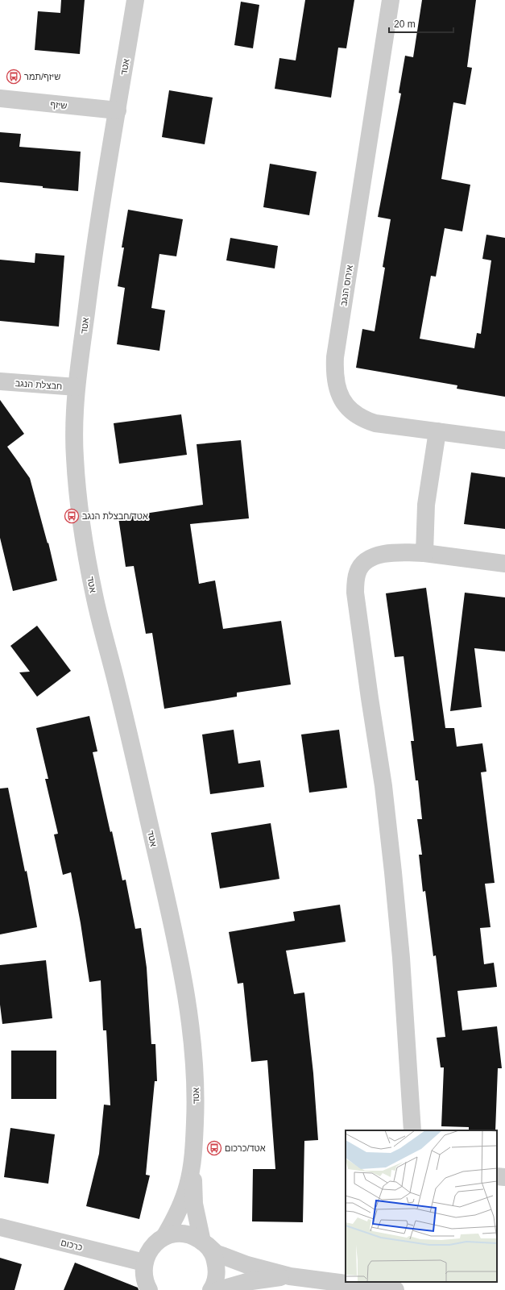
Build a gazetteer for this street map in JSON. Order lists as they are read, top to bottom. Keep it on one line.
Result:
{"streets":{"street":["אטד","שיזף","אירוס הנגב","חבצלת הנגב","כרכום"]},"crossings":[["אטד","שיזף"],["אטד","חבצלת הנגב"]],"places":{"bus stop":["שיזף/תמר","אטד/חבצלת הנגב","אטד/כרכום"]},"scale_bar":"20 m"}
